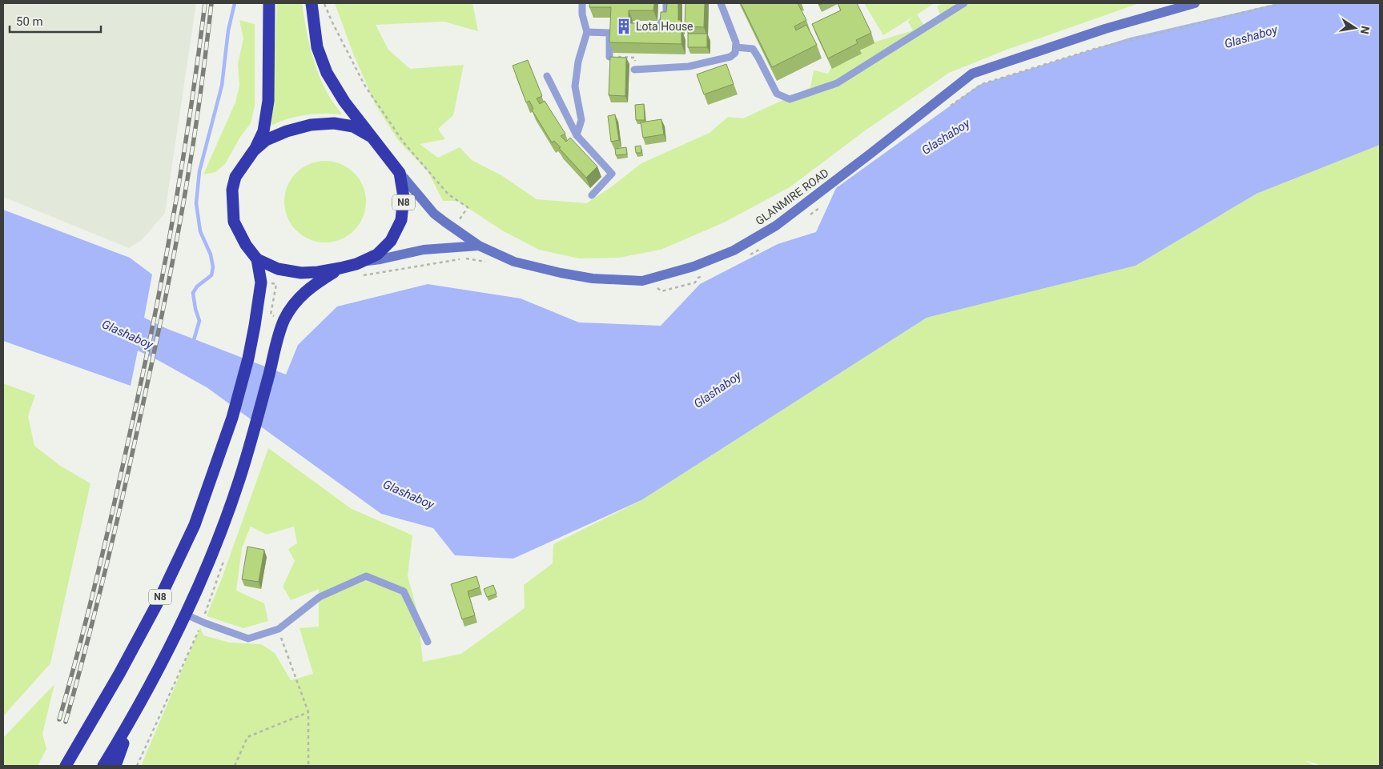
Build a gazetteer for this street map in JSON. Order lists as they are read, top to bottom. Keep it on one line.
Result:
{"streets":{"highway":["N8"],"main road":["GLANMIRE ROAD"]},"crossings":[["GLANMIRE ROAD","N8"]],"water":["Glashaboy"],"places":{"building":["Lota House"]},"scale_bar":"50 m","north":"right"}
